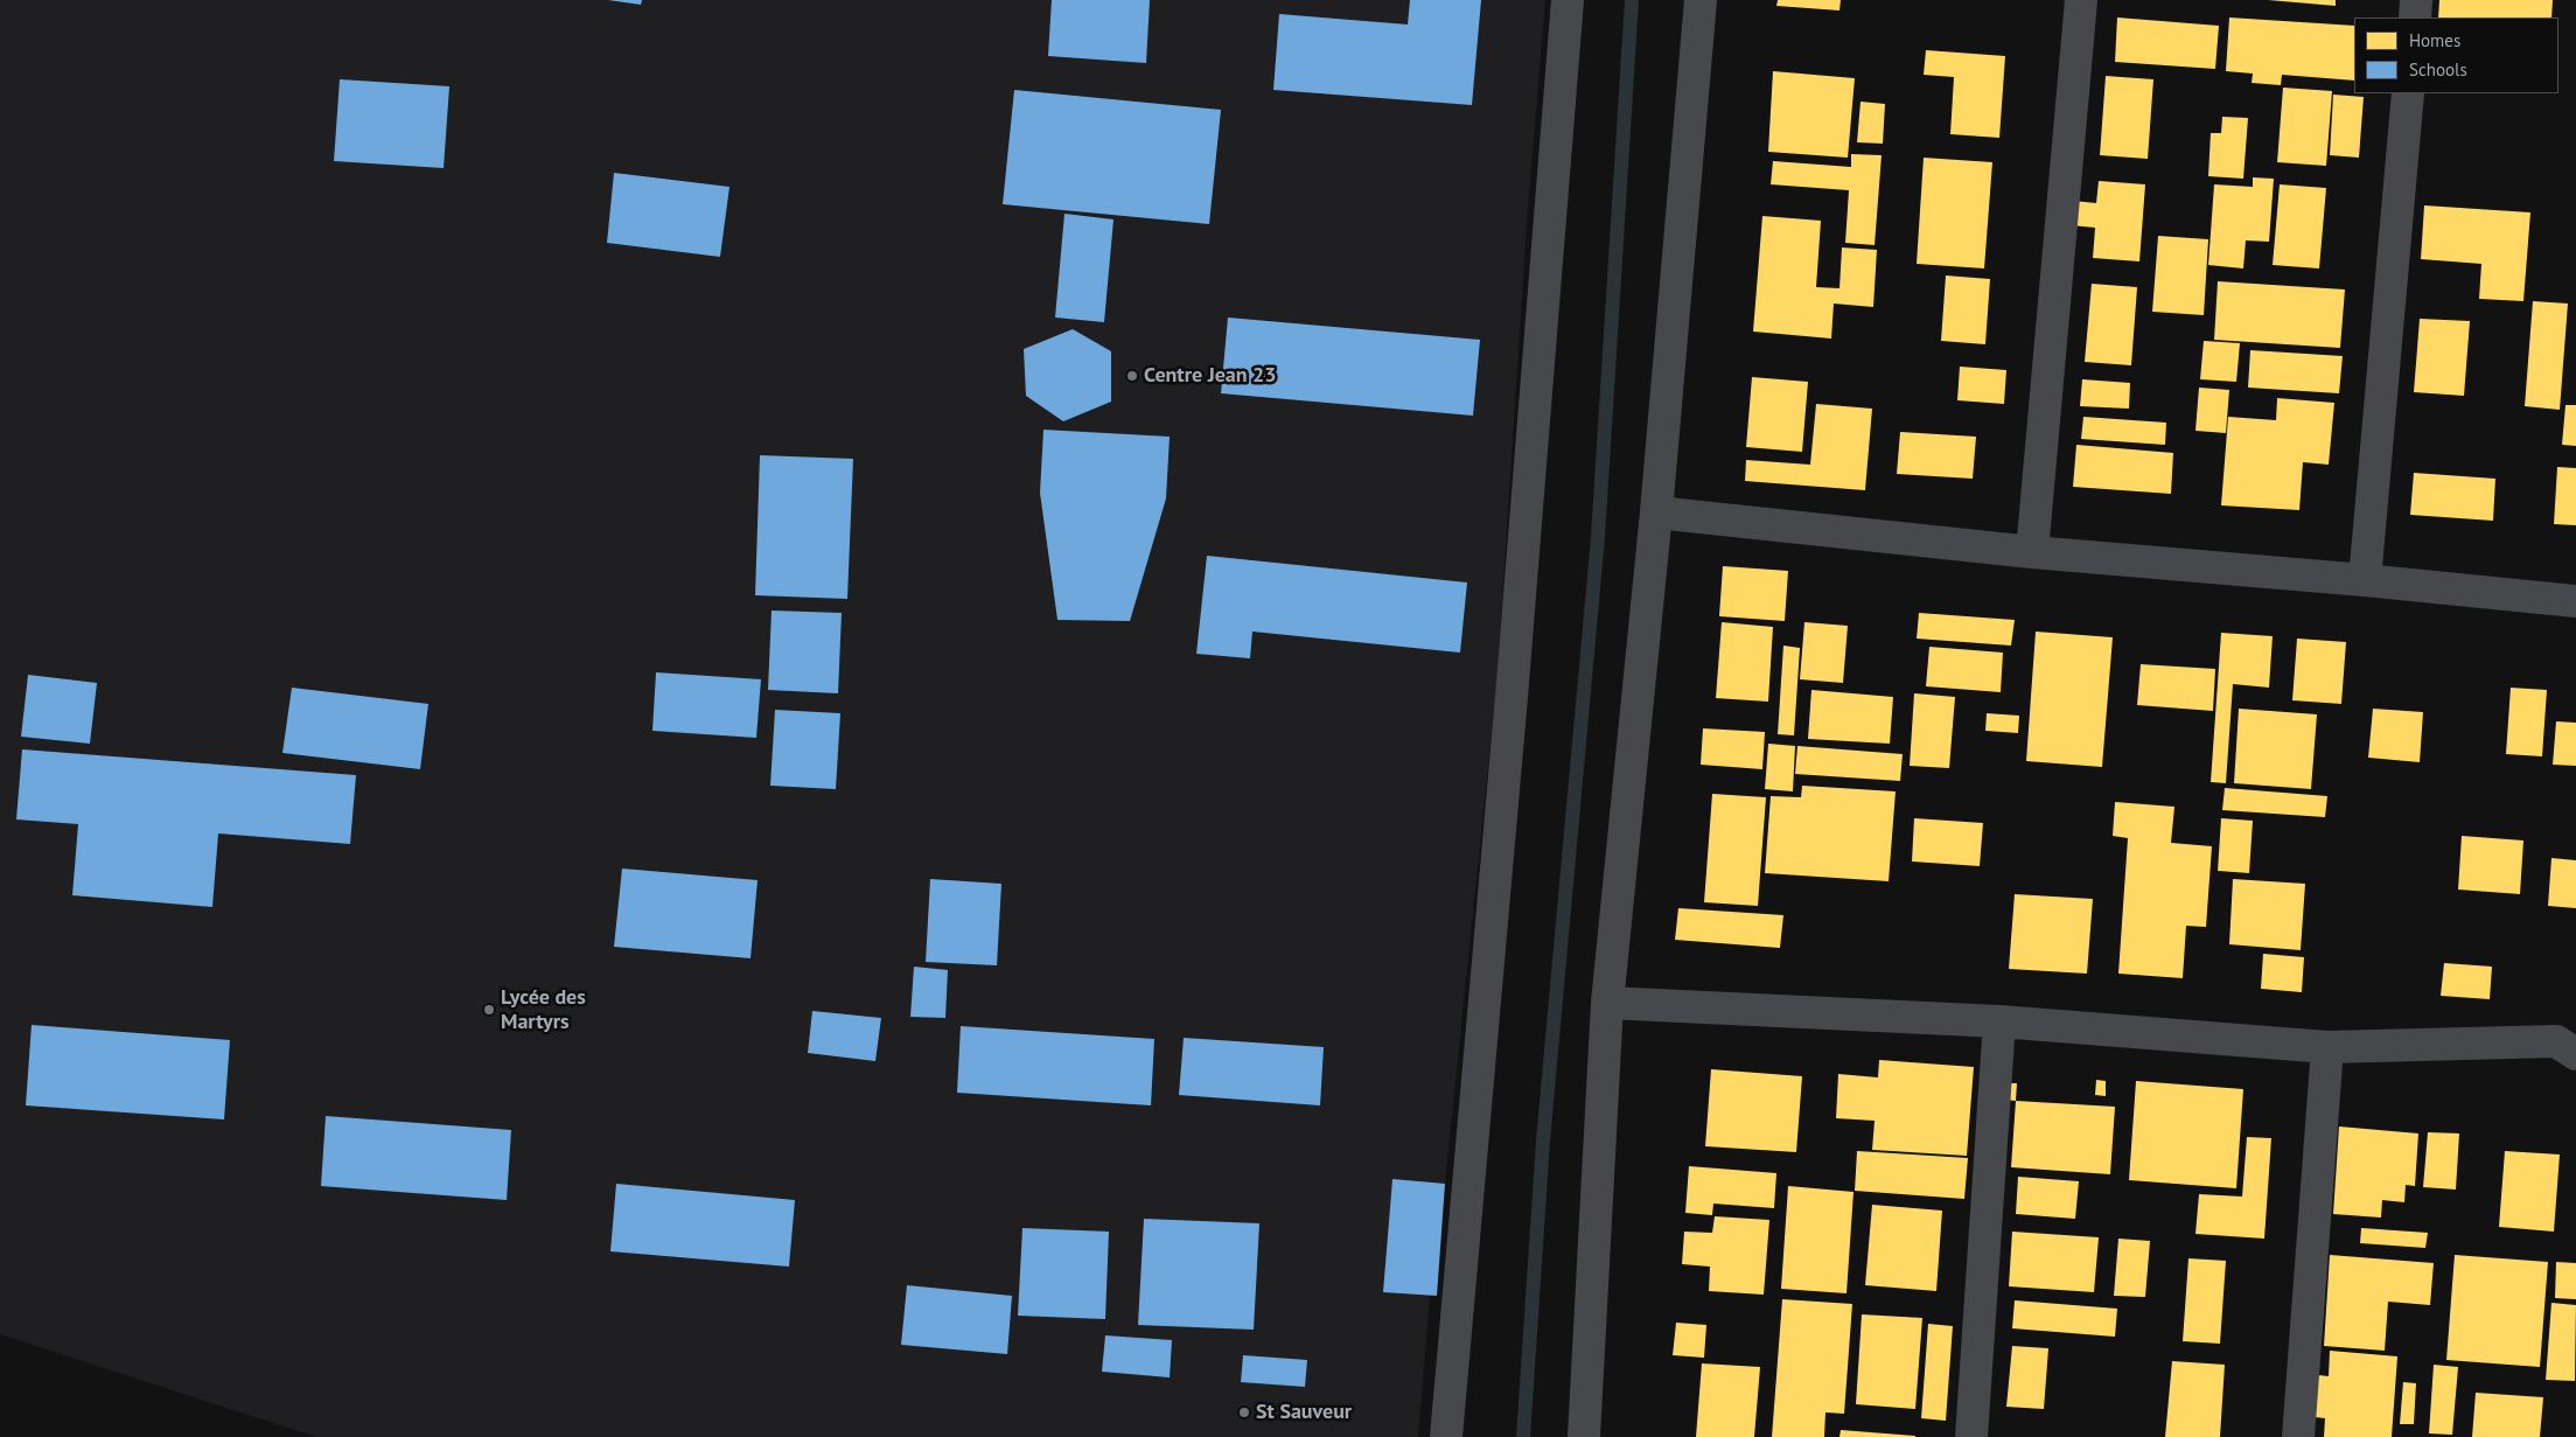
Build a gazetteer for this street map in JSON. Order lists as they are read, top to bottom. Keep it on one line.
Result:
{"places":["Centre Jean 23","Lycée des Martyrs","St Sauveur"],"legend":["Homes","Schools"]}
